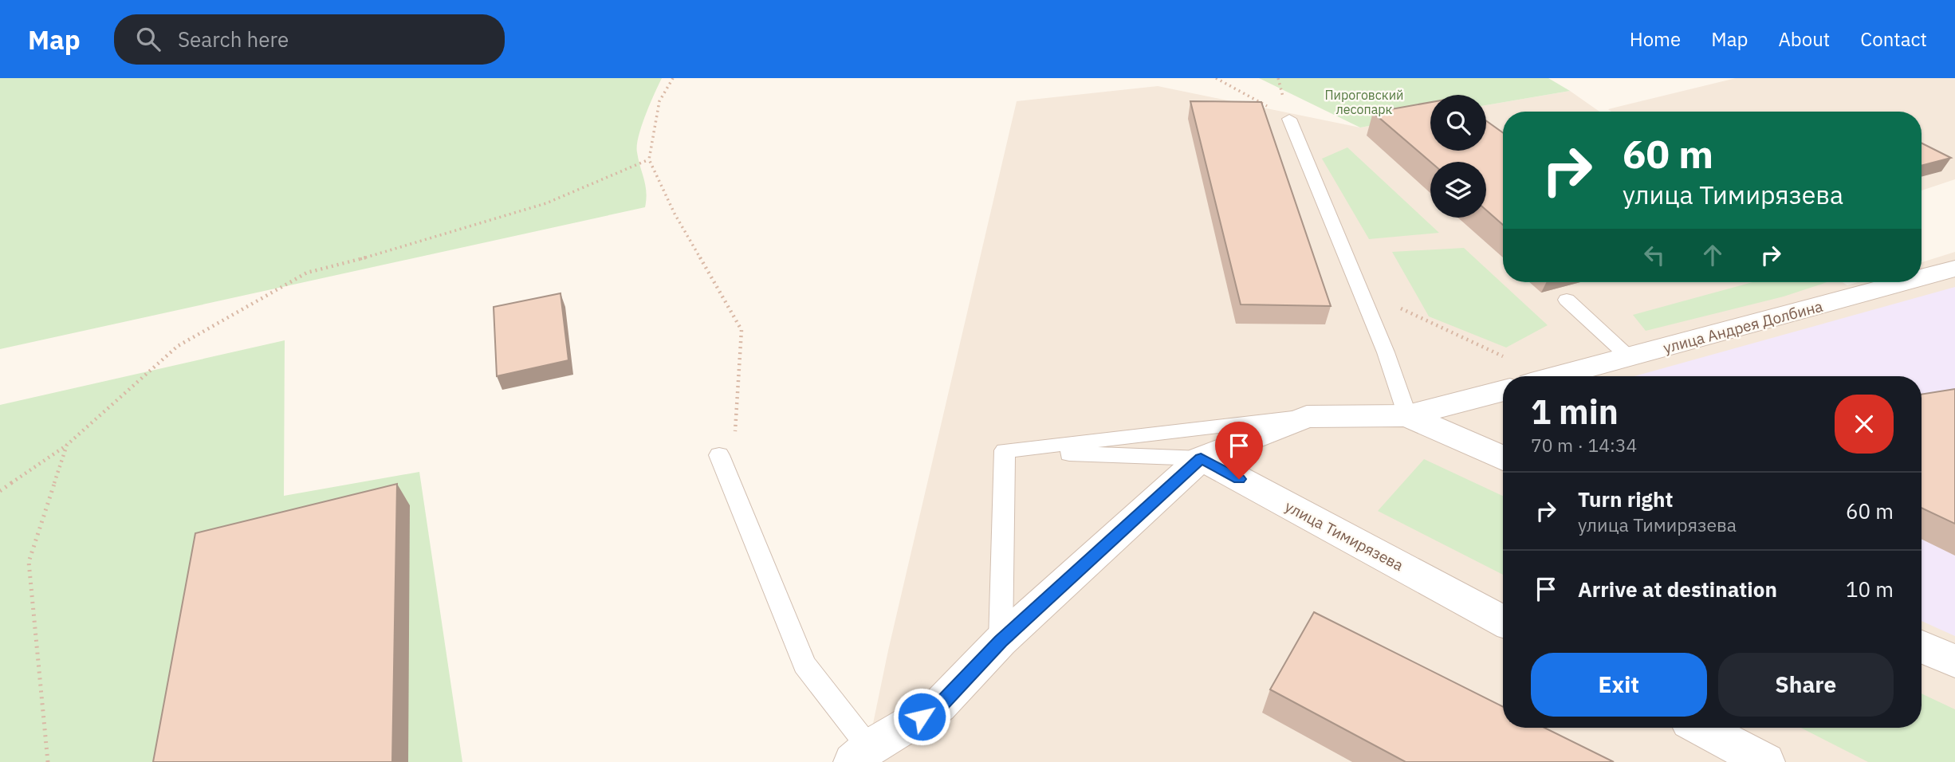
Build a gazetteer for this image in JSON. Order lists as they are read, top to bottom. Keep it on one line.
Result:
{"streets":{"street":["улица Андрея Долбина","улица Тимирязева"]},"parks":["Пироговский лесопарк"],"page":{"header":"Map","search":"Search here","nav":["Home","Map","About","Contact"],"turn":["60 m","улица Тимирязева"],"heading":["1 min","70 m · 14:34"],"list":[{"name":"Turn right","note":"улица Тимирязева","value":"60 m"},{"name":"Arrive at destination","value":"10 m"}],"buttons":["Exit","Share"]}}
